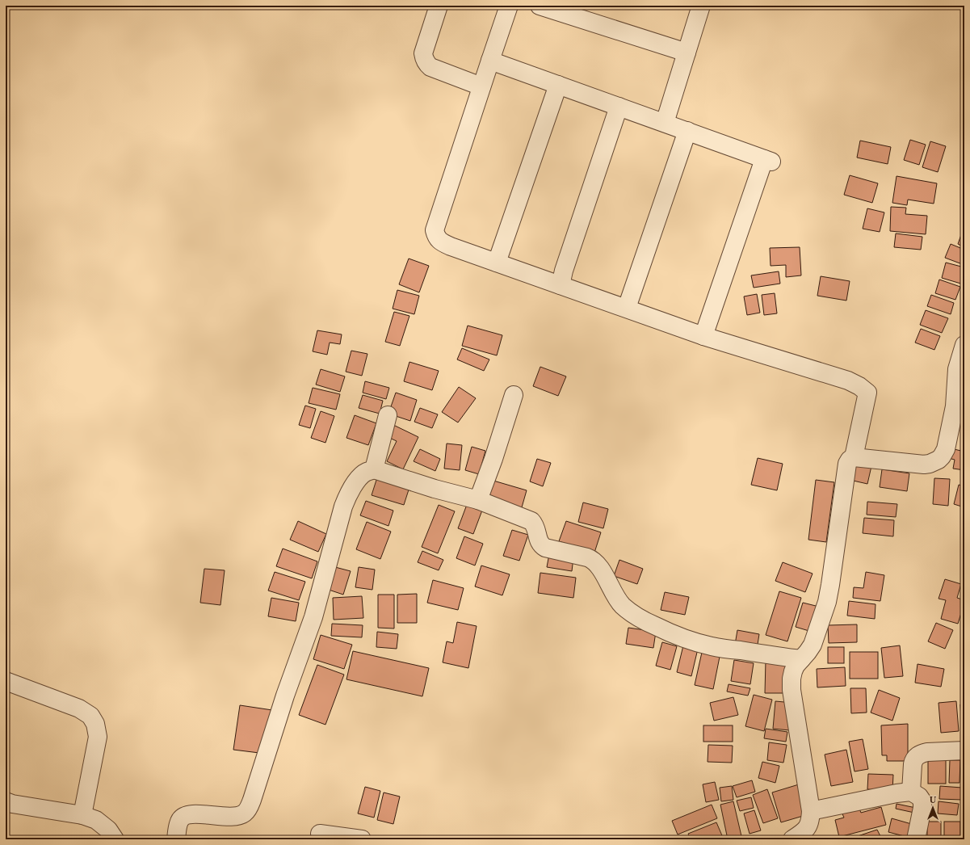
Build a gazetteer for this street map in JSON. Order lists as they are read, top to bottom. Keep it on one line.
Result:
{"north":"top"}
